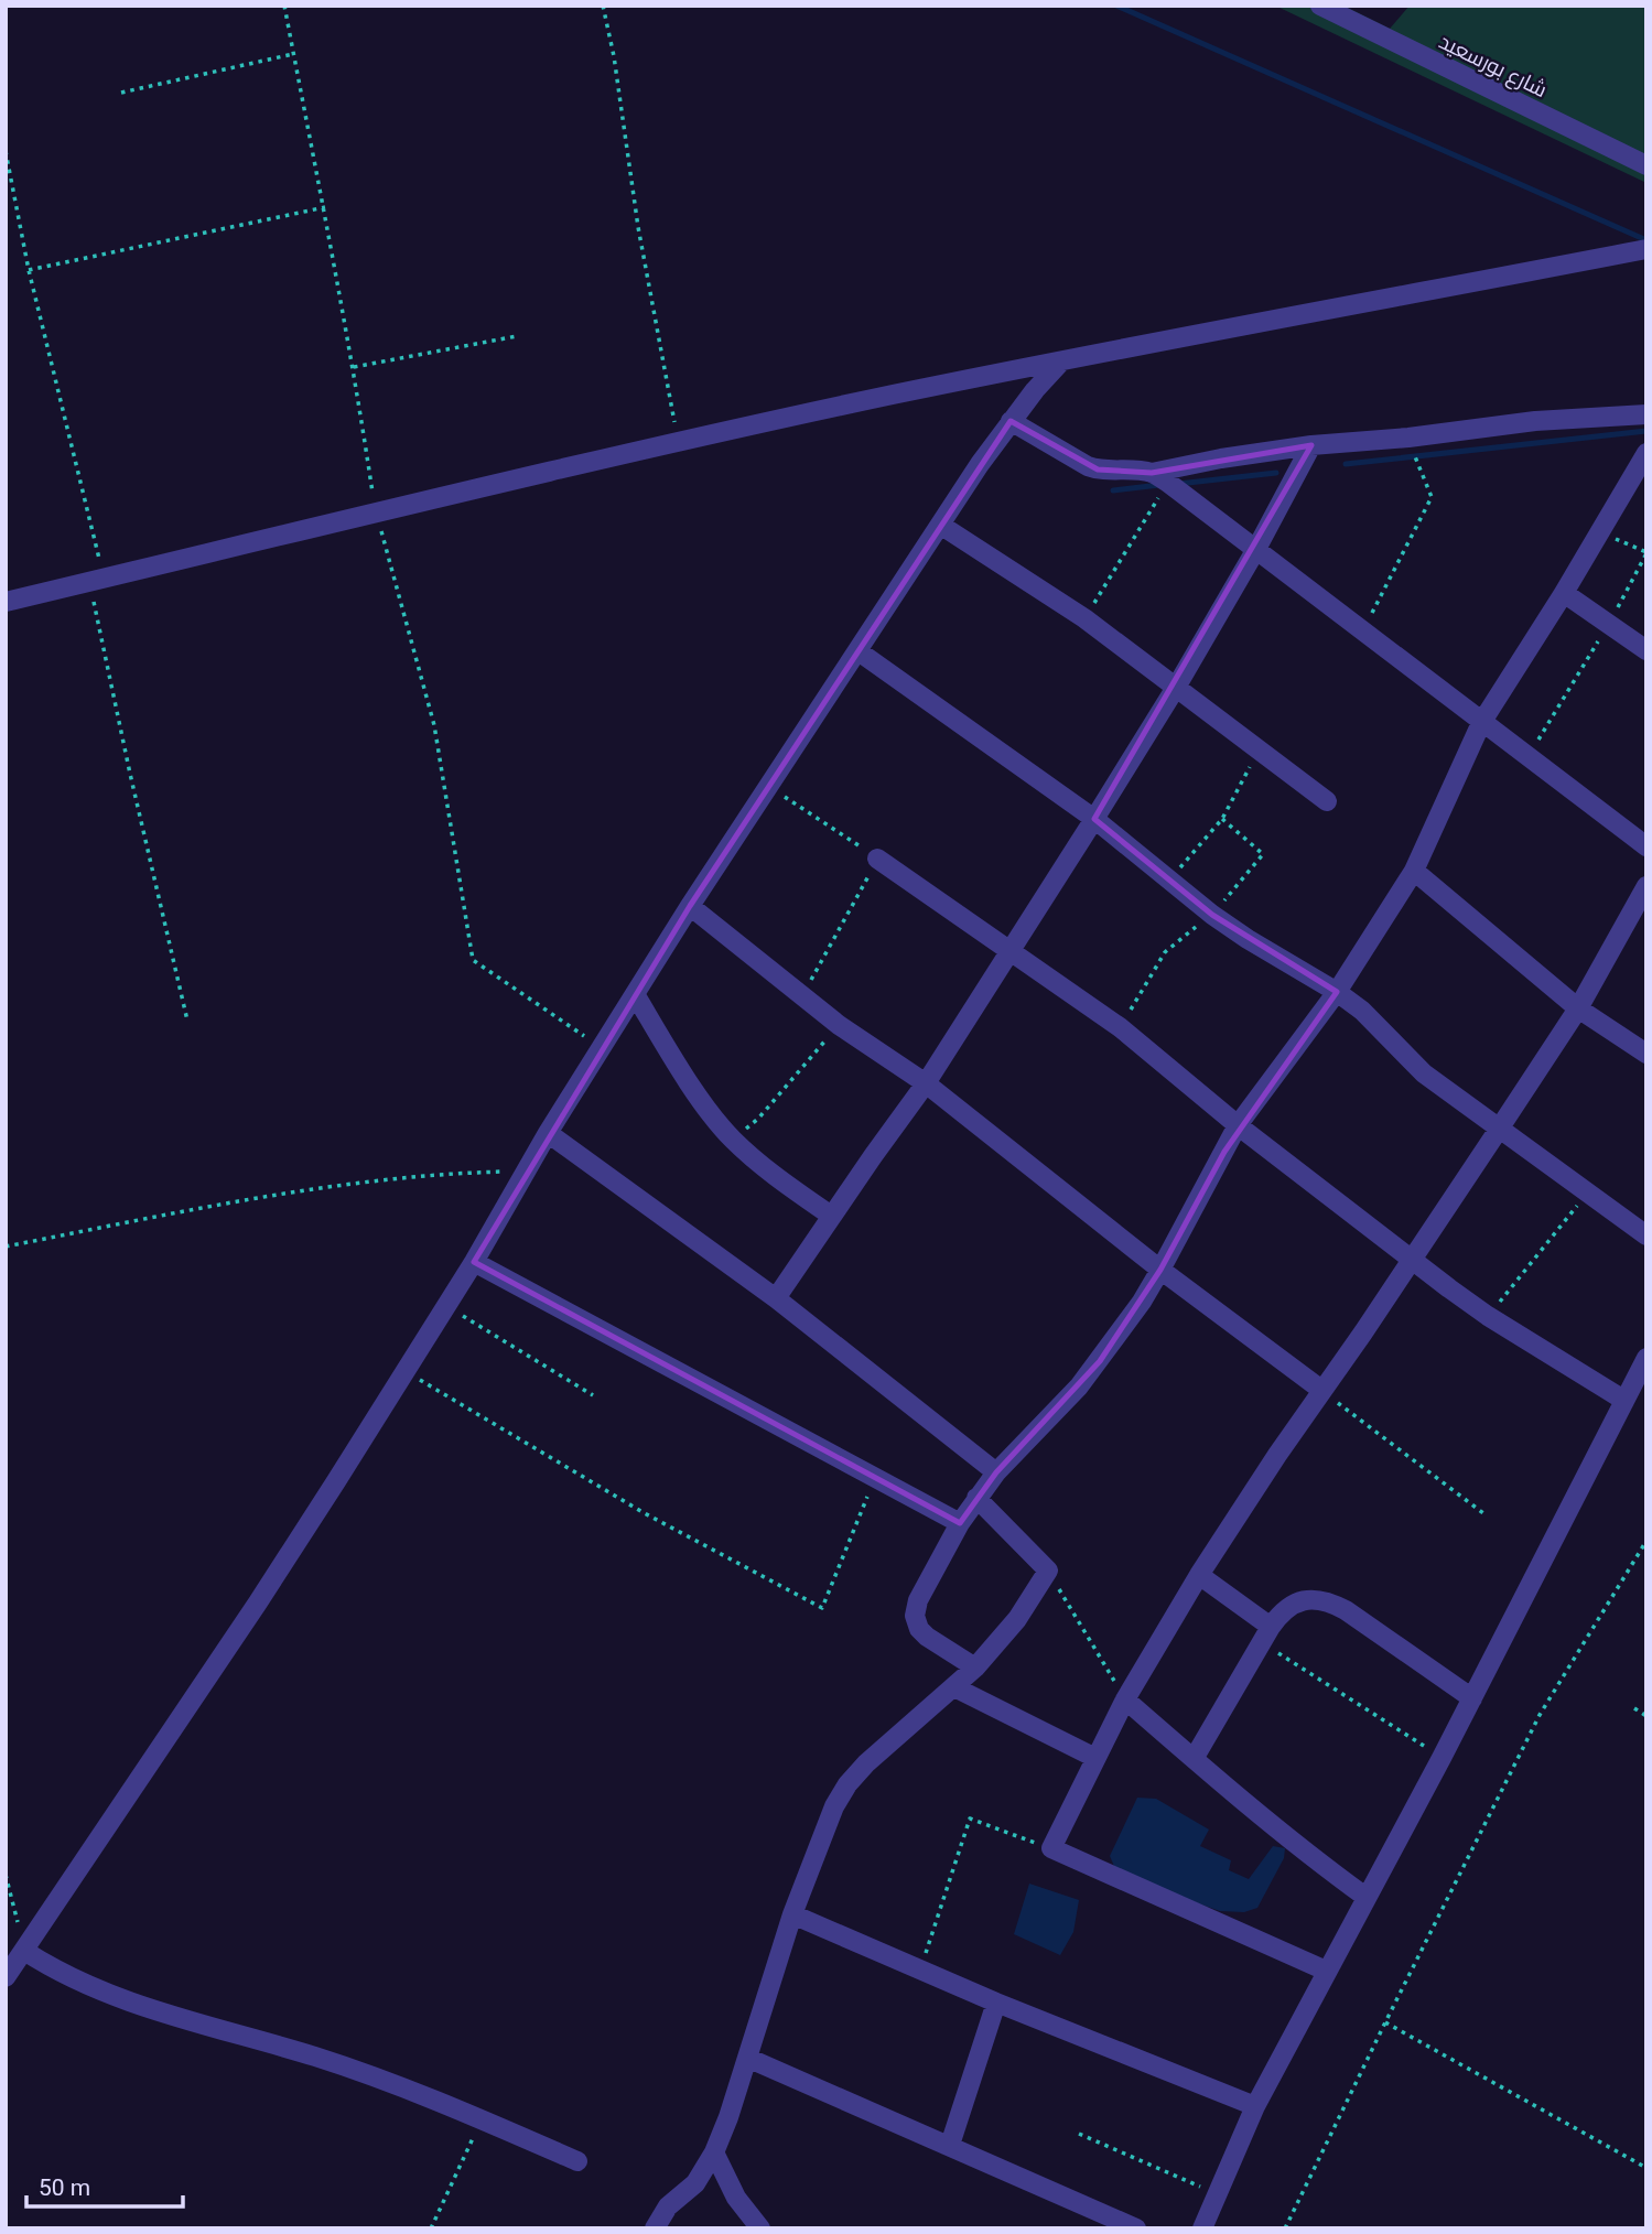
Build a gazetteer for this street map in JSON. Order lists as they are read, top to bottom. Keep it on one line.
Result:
{"streets":{"street":["شارع بورسعيد"]},"scale_bar":"50 m"}
